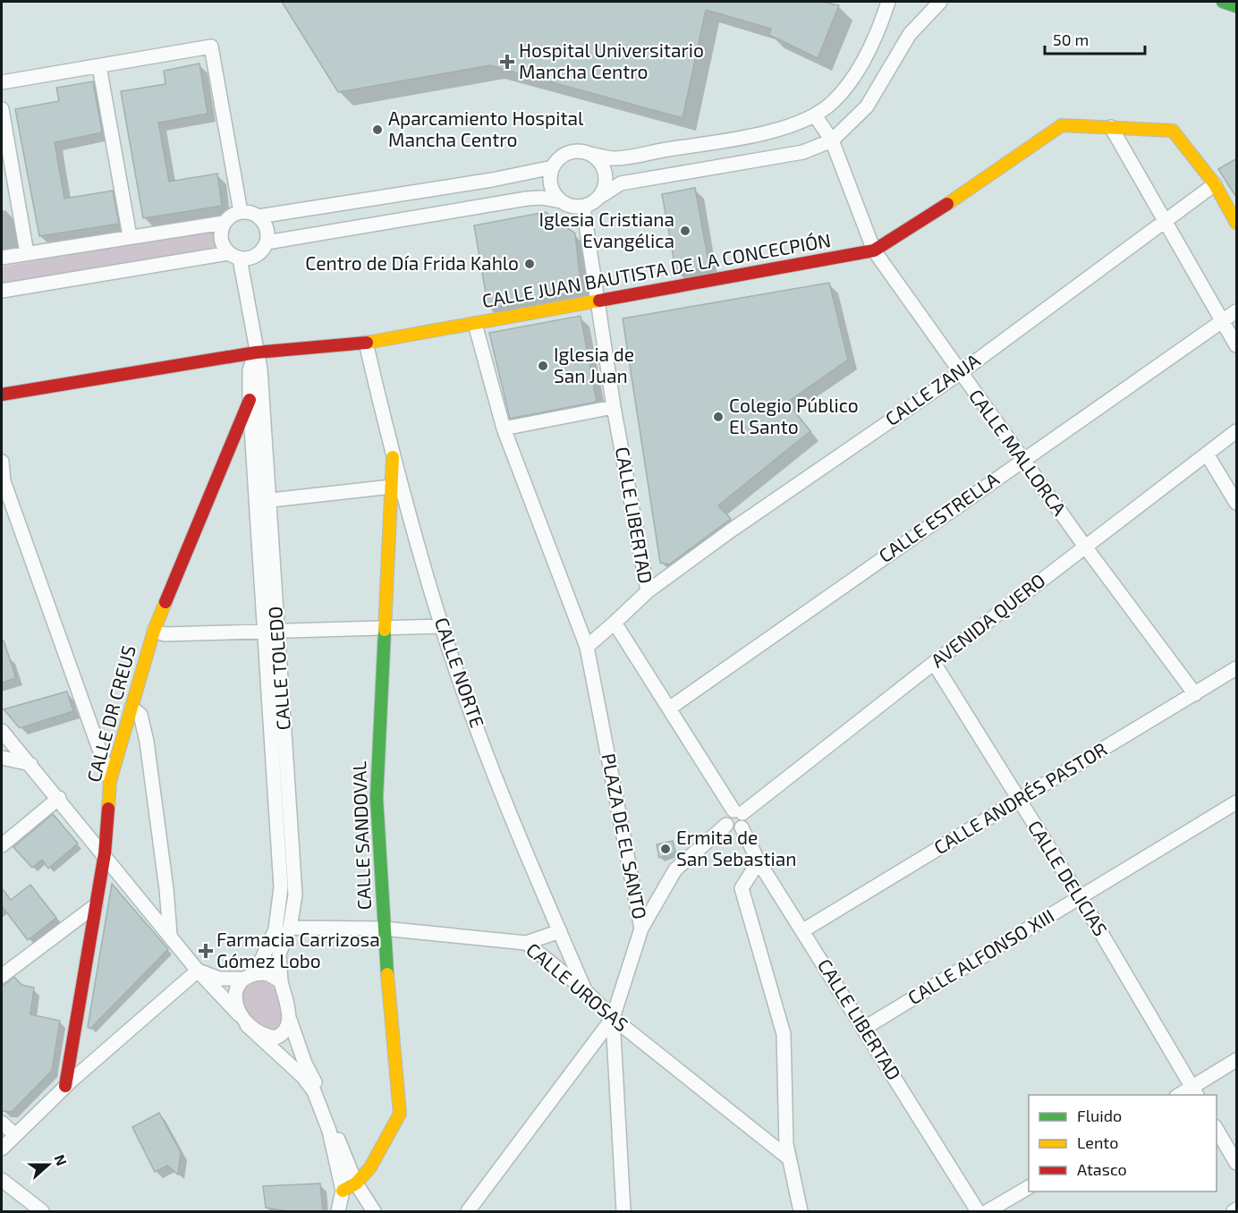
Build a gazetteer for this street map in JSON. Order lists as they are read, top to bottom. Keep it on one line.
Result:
{"streets":{"street":["CALLE JUAN BAUTISTA DE LA CONCECPIÓN","CALLE ZANJA","CALLE MALLORCA","CALLE LIBERTAD","CALLE ESTRELLA","AVENIDA QUERO","CALLE TOLEDO","CALLE NORTE","CALLE DR CREUS","CALLE ANDRÉS PASTOR","CALLE SANDOVAL","PLAZA DE EL SANTO","CALLE DELICIAS","CALLE ALFONSO XIII","CALLE UROSAS"]},"crossings":[["CALLE JUAN BAUTISTA DE LA CONCECPIÓN","CALLE ZANJA"],["CALLE JUAN BAUTISTA DE LA CONCECPIÓN","CALLE MALLORCA"],["CALLE JUAN BAUTISTA DE LA CONCECPIÓN","CALLE LIBERTAD"],["CALLE JUAN BAUTISTA DE LA CONCECPIÓN","CALLE TOLEDO"],["CALLE JUAN BAUTISTA DE LA CONCECPIÓN","CALLE NORTE"],["CALLE JUAN BAUTISTA DE LA CONCECPIÓN","PLAZA DE EL SANTO"],["CALLE ZANJA","CALLE MALLORCA"],["CALLE ZANJA","CALLE LIBERTAD"],["CALLE MALLORCA","CALLE ESTRELLA"],["CALLE MALLORCA","AVENIDA QUERO"],["CALLE MALLORCA","CALLE ANDRÉS PASTOR"],["CALLE LIBERTAD","AVENIDA QUERO"],["CALLE LIBERTAD","CALLE ANDRÉS PASTOR"],["CALLE LIBERTAD","PLAZA DE EL SANTO"],["CALLE LIBERTAD","CALLE ALFONSO XIII"],["AVENIDA QUERO","PLAZA DE EL SANTO"],["AVENIDA QUERO","CALLE DELICIAS"],["CALLE TOLEDO","CALLE DR CREUS"],["CALLE TOLEDO","CALLE UROSAS"],["CALLE NORTE","CALLE SANDOVAL"],["CALLE NORTE","CALLE UROSAS"],["CALLE ANDRÉS PASTOR","CALLE DELICIAS"],["CALLE SANDOVAL","CALLE UROSAS"],["CALLE DELICIAS","CALLE ALFONSO XIII"]],"places":{"health":["Hospital Universitario Mancha Centro","Farmacia Carrizosa Gómez Lobo"],"other":["Aparcamiento Hospital Mancha Centro","Iglesia Cristiana Evangélica","Centro de Día Frida Kahlo","Iglesia de San Juan","Colegio Público El Santo","Ermita de San Sebastian"]},"legend":["Fluido","Lento","Atasco"],"scale_bar":"50 m","north":"right"}
